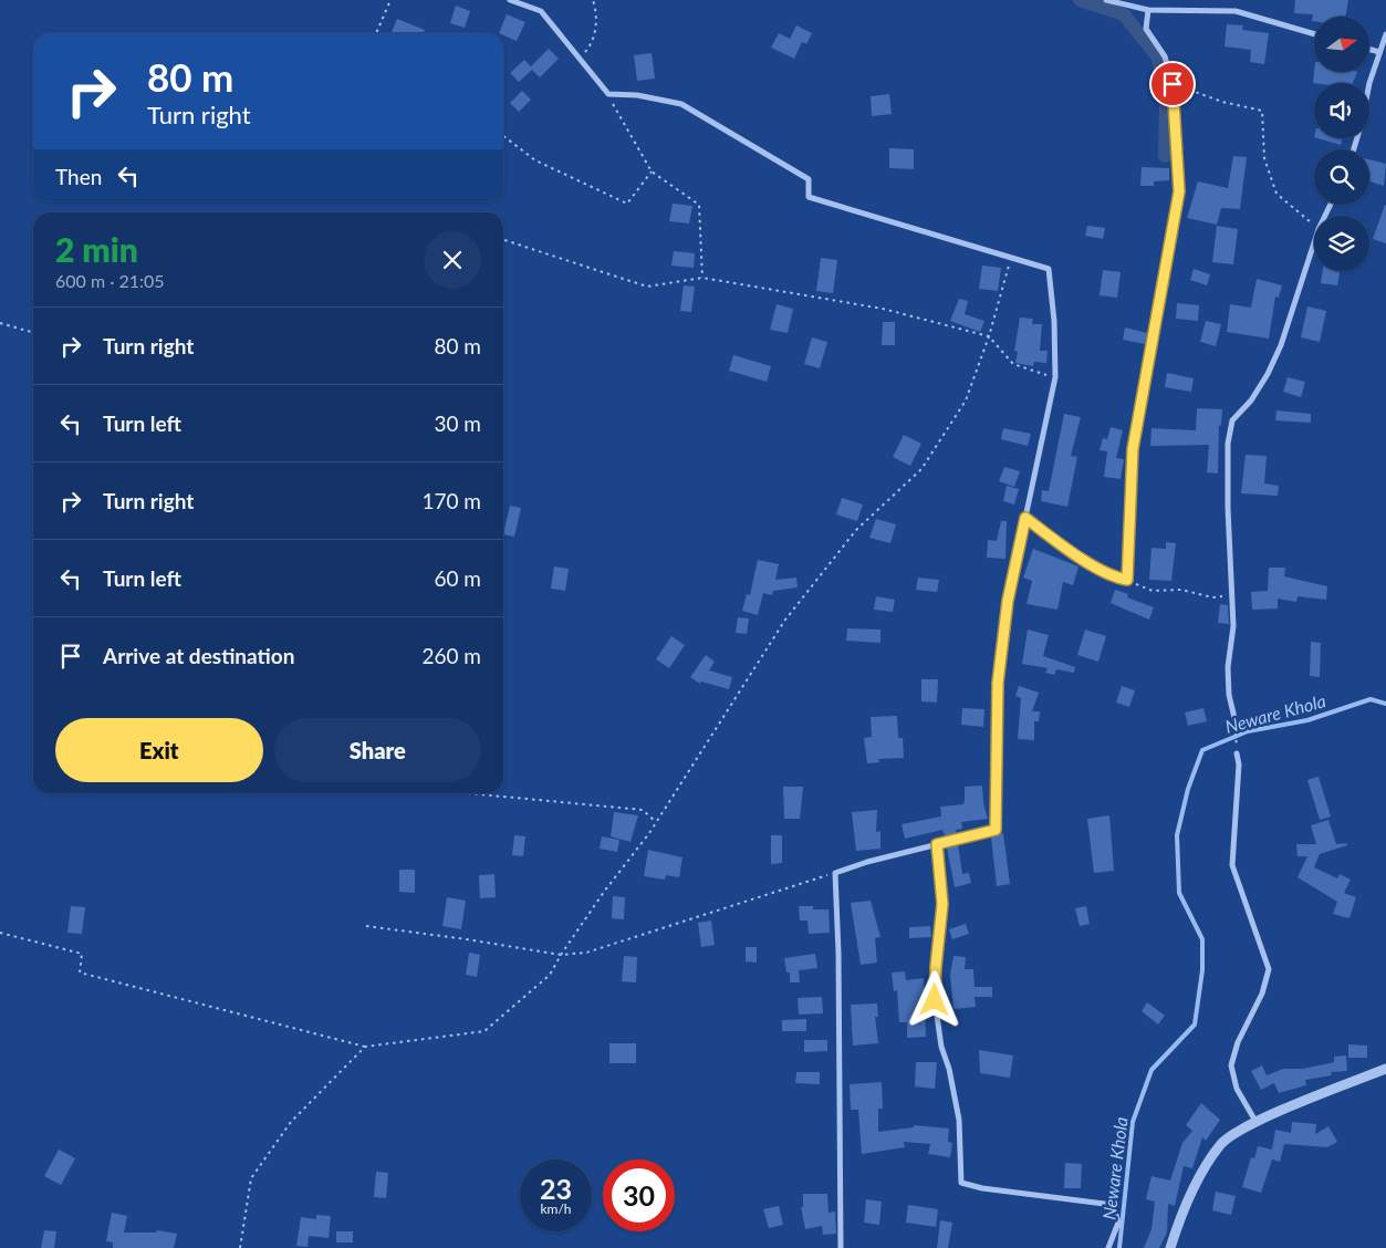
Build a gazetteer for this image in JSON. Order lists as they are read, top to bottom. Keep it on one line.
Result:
{"water":["Neware Khola"],"north":"right","page":{"turn":["80 m","Turn right"],"then":"Then","heading":["2 min","600 m · 21:05"],"list":[{"name":"Turn right","value":"80 m"},{"name":"Turn left","value":"30 m"},{"name":"Turn right","value":"170 m"},{"name":"Turn left","value":"60 m"},{"name":"Arrive at destination","value":"260 m"}],"buttons":["Exit","Share"],"speed":"23 km/h","limit":"30"}}
